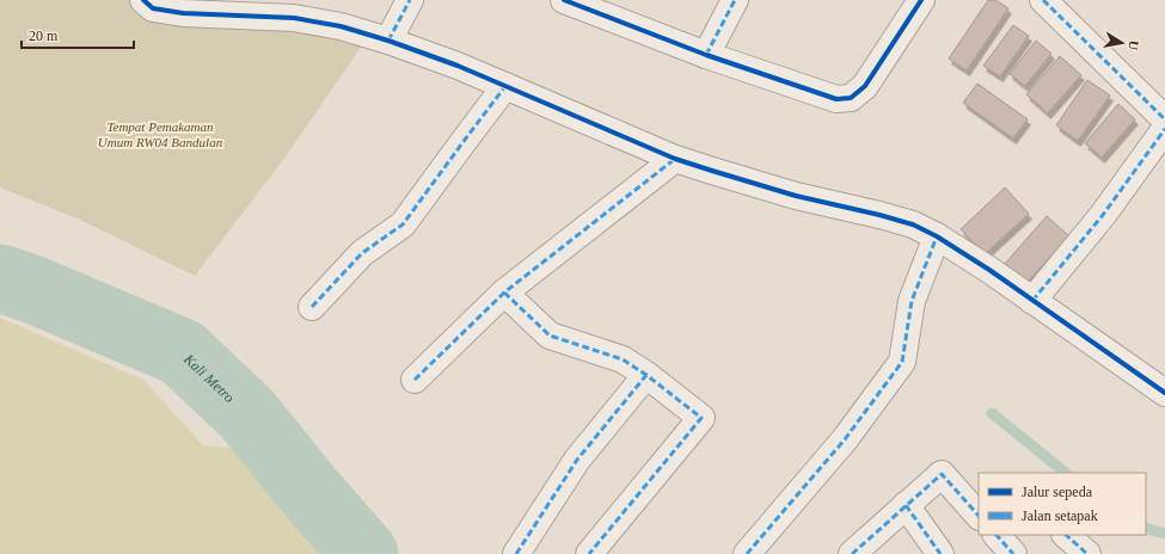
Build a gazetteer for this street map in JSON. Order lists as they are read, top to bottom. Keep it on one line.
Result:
{"water":["Kali Metro"],"parks":["Tempat Pemakaman Umum RW04 Bandulan"],"legend":["Jalur sepeda","Jalan setapak"],"scale_bar":"20 m","north":"right"}
